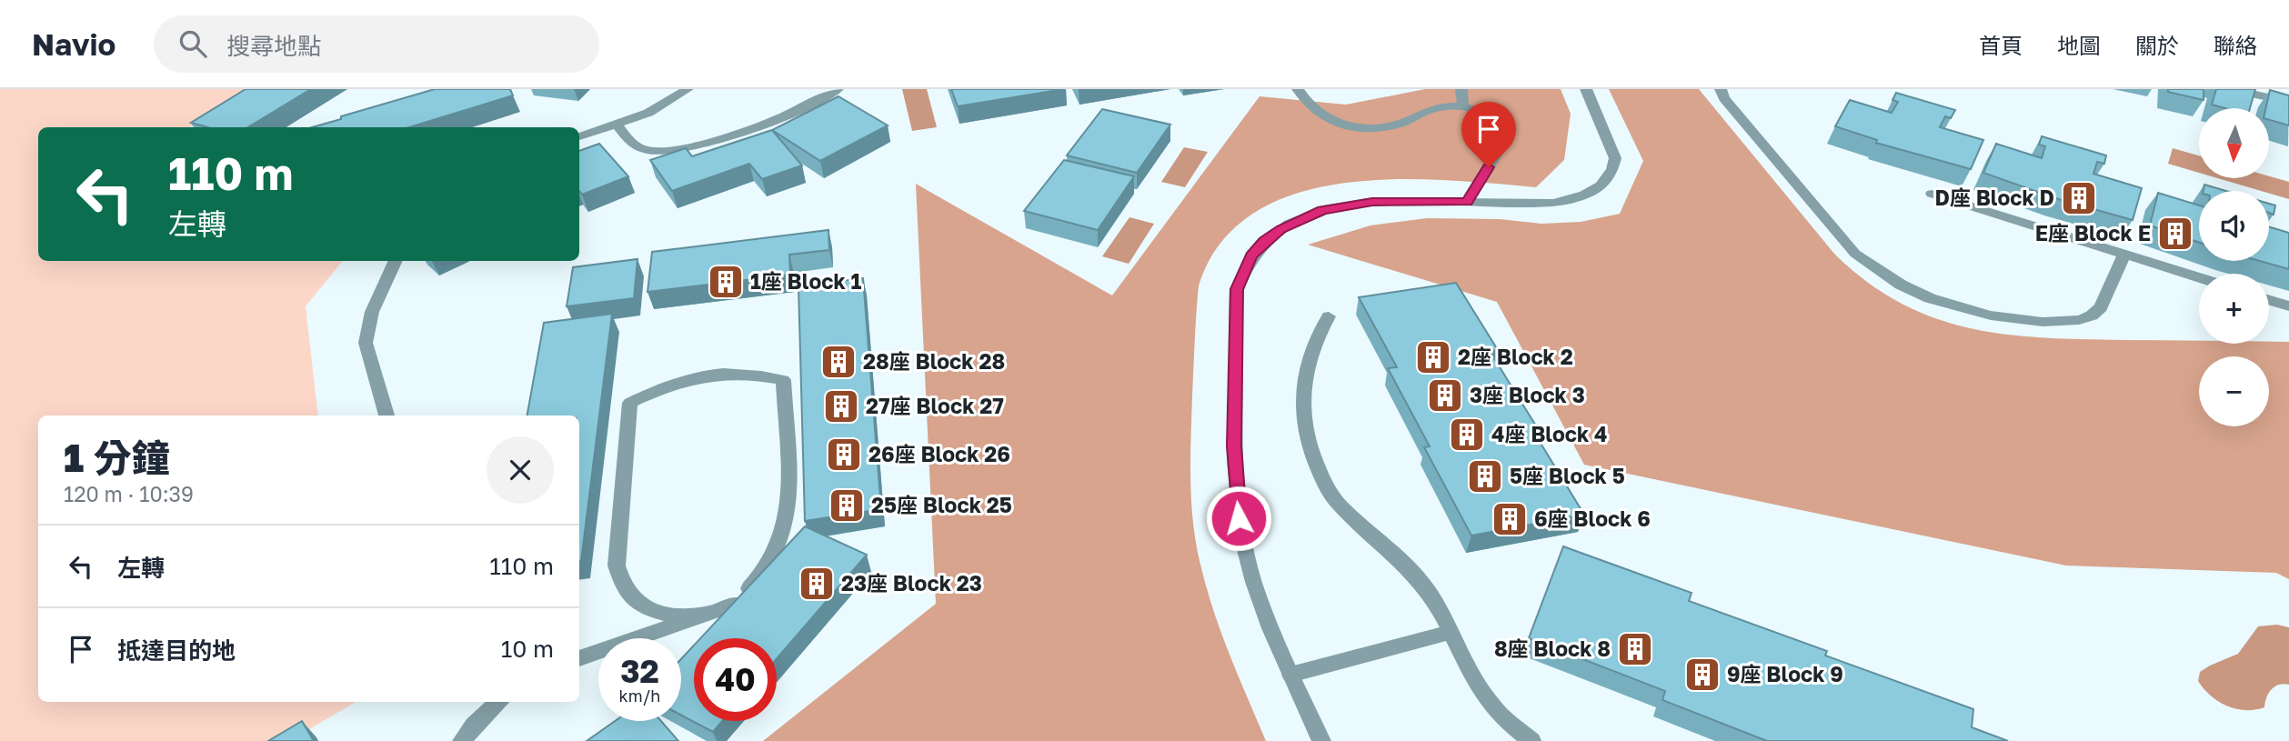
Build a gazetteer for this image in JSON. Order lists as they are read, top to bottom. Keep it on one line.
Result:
{"places":{"building":["D座 Block D","E座 Block E","1座 Block 1","2座 Block 2","28座 Block 28","3座 Block 3","27座 Block 27","4座 Block 4","26座 Block 26","5座 Block 5","25座 Block 25","6座 Block 6","23座 Block 23","8座 Block 8","9座 Block 9"]},"north":"bottom","page":{"header":"Navio","search":"搜尋地點","nav":["首頁","地圖","關於","聯絡"],"map_buttons":["+","−"],"turn":["110 m","左轉"],"heading":["1 分鐘","120 m · 10:39"],"list":[{"name":"左轉","value":"110 m"},{"name":"抵達目的地","value":"10 m"}],"speed":"32 km/h","limit":"40"}}
